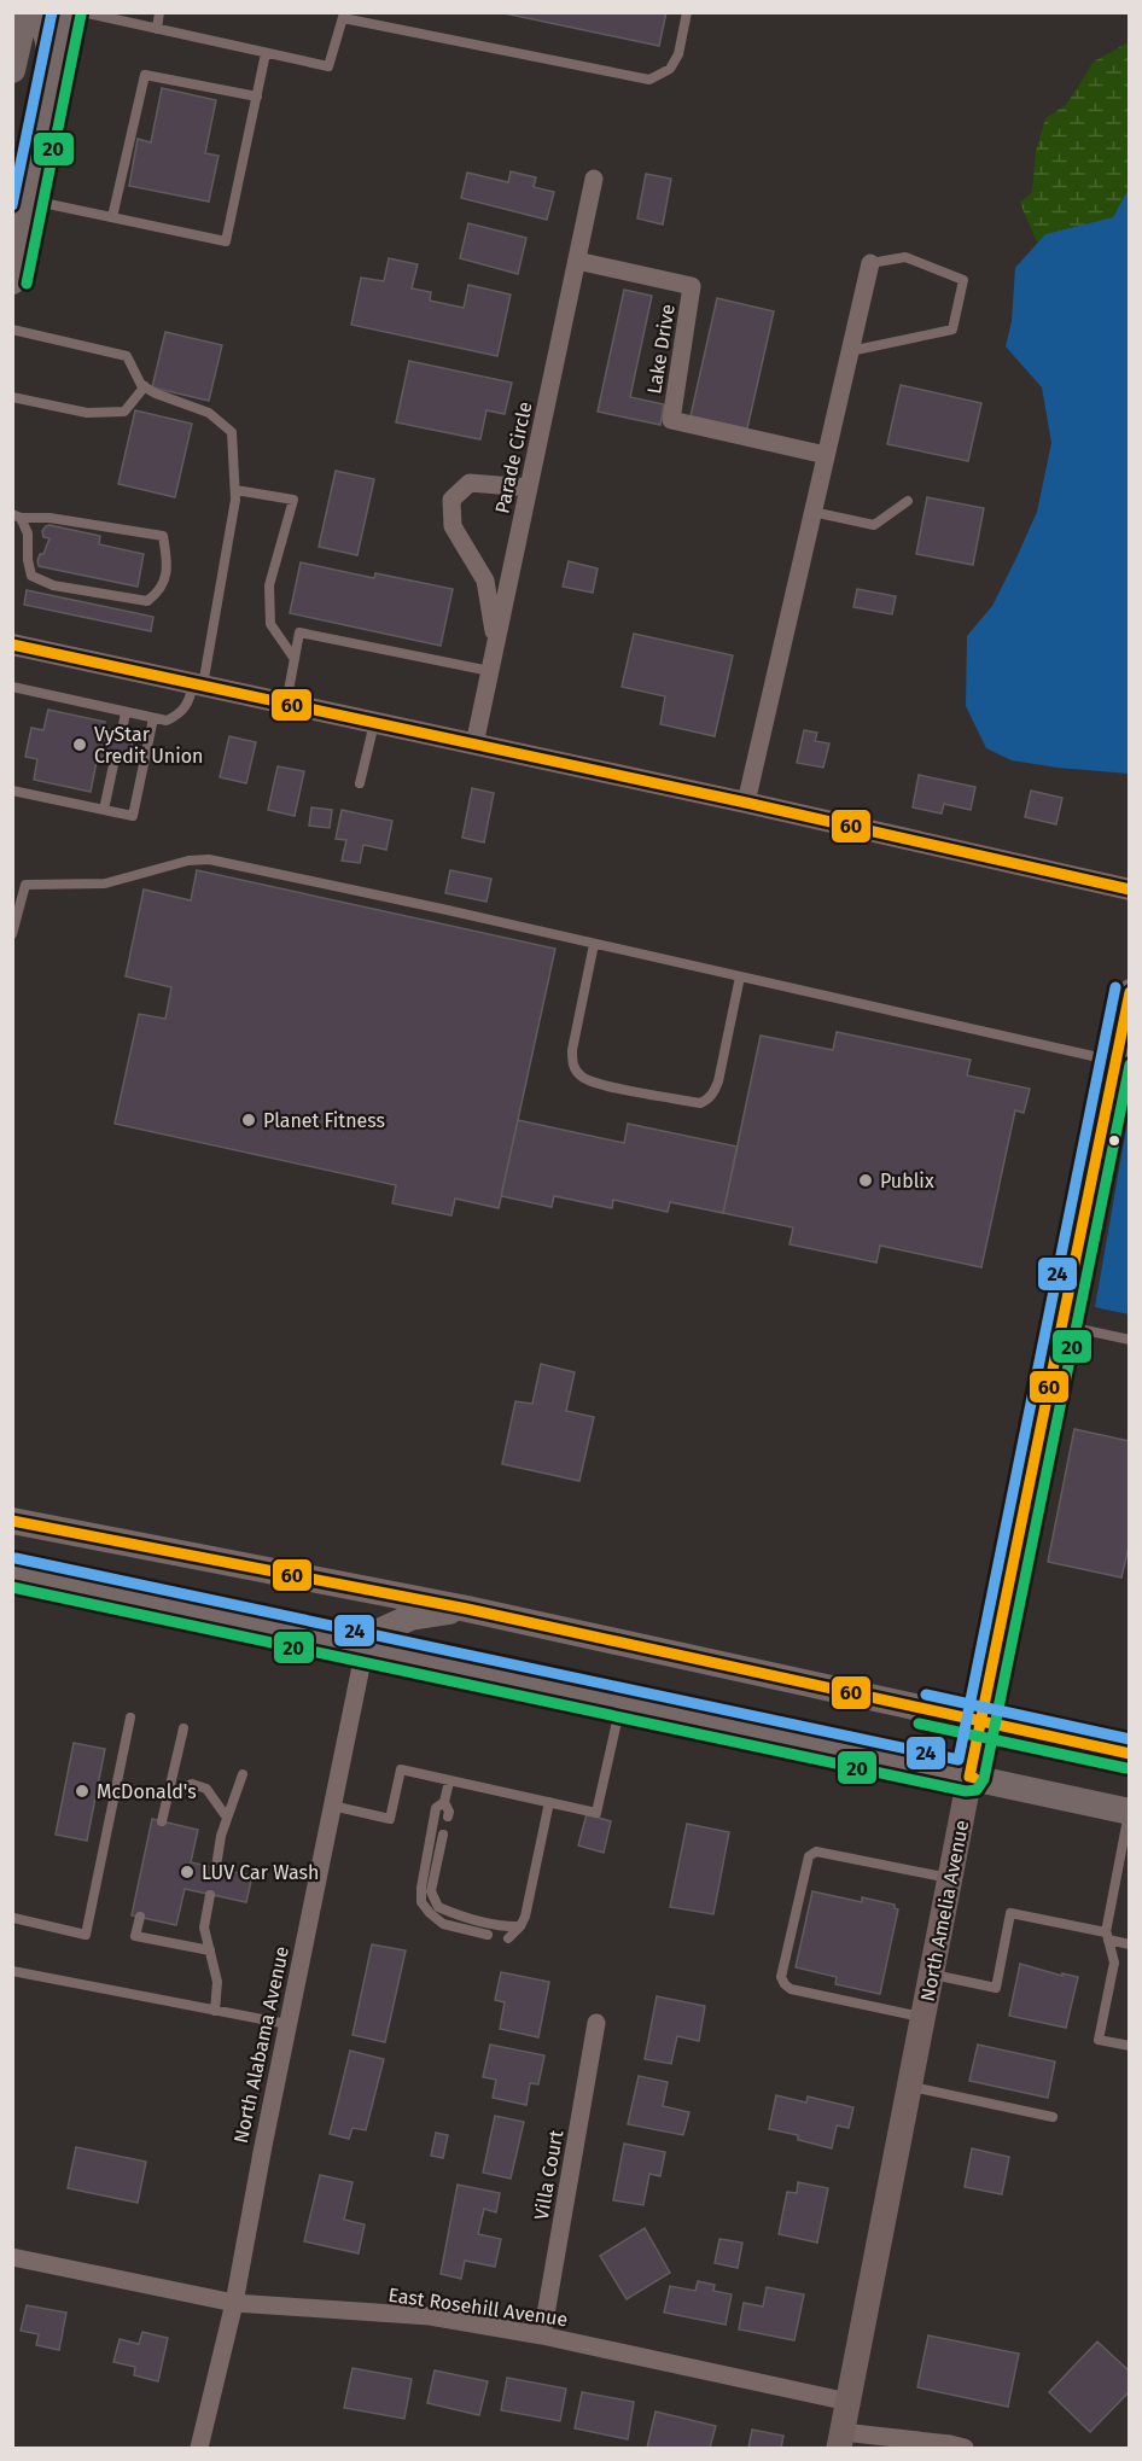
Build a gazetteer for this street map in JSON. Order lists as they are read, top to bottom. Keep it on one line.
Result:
{"streets":{"main road":["North Amelia Avenue"],"street":["Lake Drive","Parade Circle","North Alabama Avenue","Villa Court","East Rosehill Avenue"]},"crossings":[["Lake Drive","Parade Circle"],["North Amelia Avenue","East Rosehill Avenue"],["North Alabama Avenue","East Rosehill Avenue"],["Villa Court","East Rosehill Avenue"]],"places":["VyStar Credit Union","Planet Fitness","Publix","McDonald's","LUV Car Wash"],"lines":["transit line 24","transit line 20","transit line 60"]}
